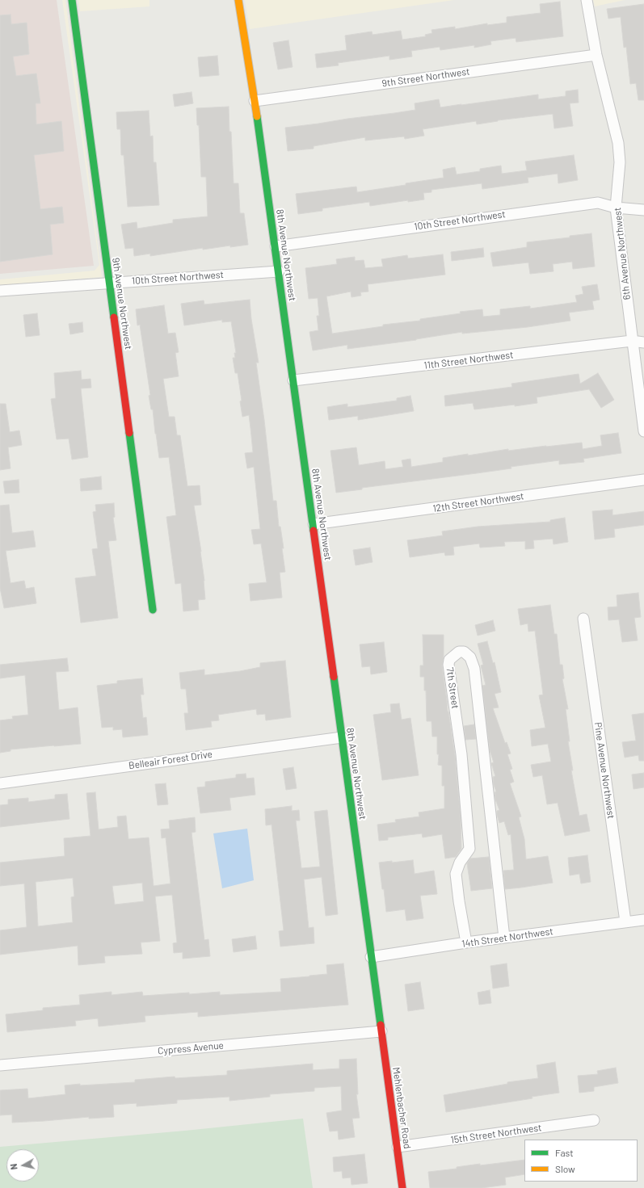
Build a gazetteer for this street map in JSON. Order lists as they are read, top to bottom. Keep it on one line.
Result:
{"streets":{"street":["9th Street Northwest","10th Street Northwest","6th Avenue Northwest","8th Avenue Northwest","9th Avenue Northwest","11th Street Northwest","12th Street Northwest","7th Street","Belleair Forest Drive","Pine Avenue Northwest","14th Street Northwest","Cypress Avenue","Mehlenbacher Road","15th Street Northwest"]},"crossings":[["9th Street Northwest","6th Avenue Northwest"],["9th Street Northwest","8th Avenue Northwest"],["10th Street Northwest","6th Avenue Northwest"],["10th Street Northwest","8th Avenue Northwest"],["10th Street Northwest","9th Avenue Northwest"],["6th Avenue Northwest","11th Street Northwest"],["8th Avenue Northwest","11th Street Northwest"],["8th Avenue Northwest","12th Street Northwest"],["8th Avenue Northwest","Belleair Forest Drive"],["8th Avenue Northwest","14th Street Northwest"],["8th Avenue Northwest","Cypress Avenue"],["8th Avenue Northwest","Mehlenbacher Road"],["7th Street","14th Street Northwest"],["Pine Avenue Northwest","14th Street Northwest"],["Cypress Avenue","Mehlenbacher Road"],["Mehlenbacher Road","15th Street Northwest"]],"legend":["Fast","Slow"],"north":"left"}
